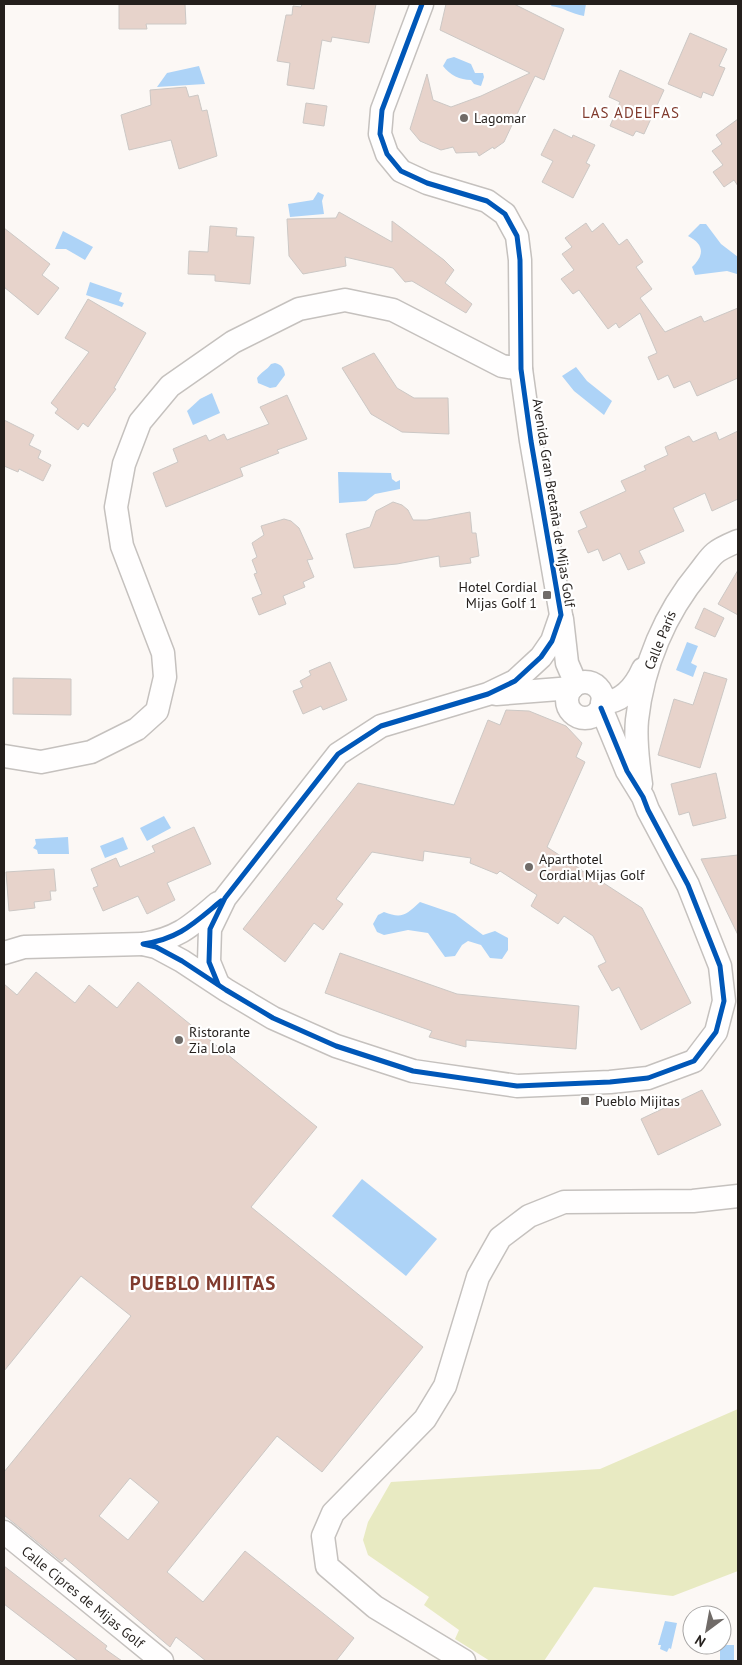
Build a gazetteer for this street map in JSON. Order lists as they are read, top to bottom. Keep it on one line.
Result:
{"streets":{"street":["Avenida Gran Bretaña de Mijas Golf","Calle París","Calle Cipres de Mijas Golf"]},"districts":["LAS ADELFAS","PUEBLO MIJITAS"],"places":{"other":["Lagomar","Aparthotel Cordial Mijas Golf","Ristorante Zia Lola"],"transit":["Hotel Cordial Mijas Golf 1","Pueblo Mijitas"]},"north":"bottom left"}
